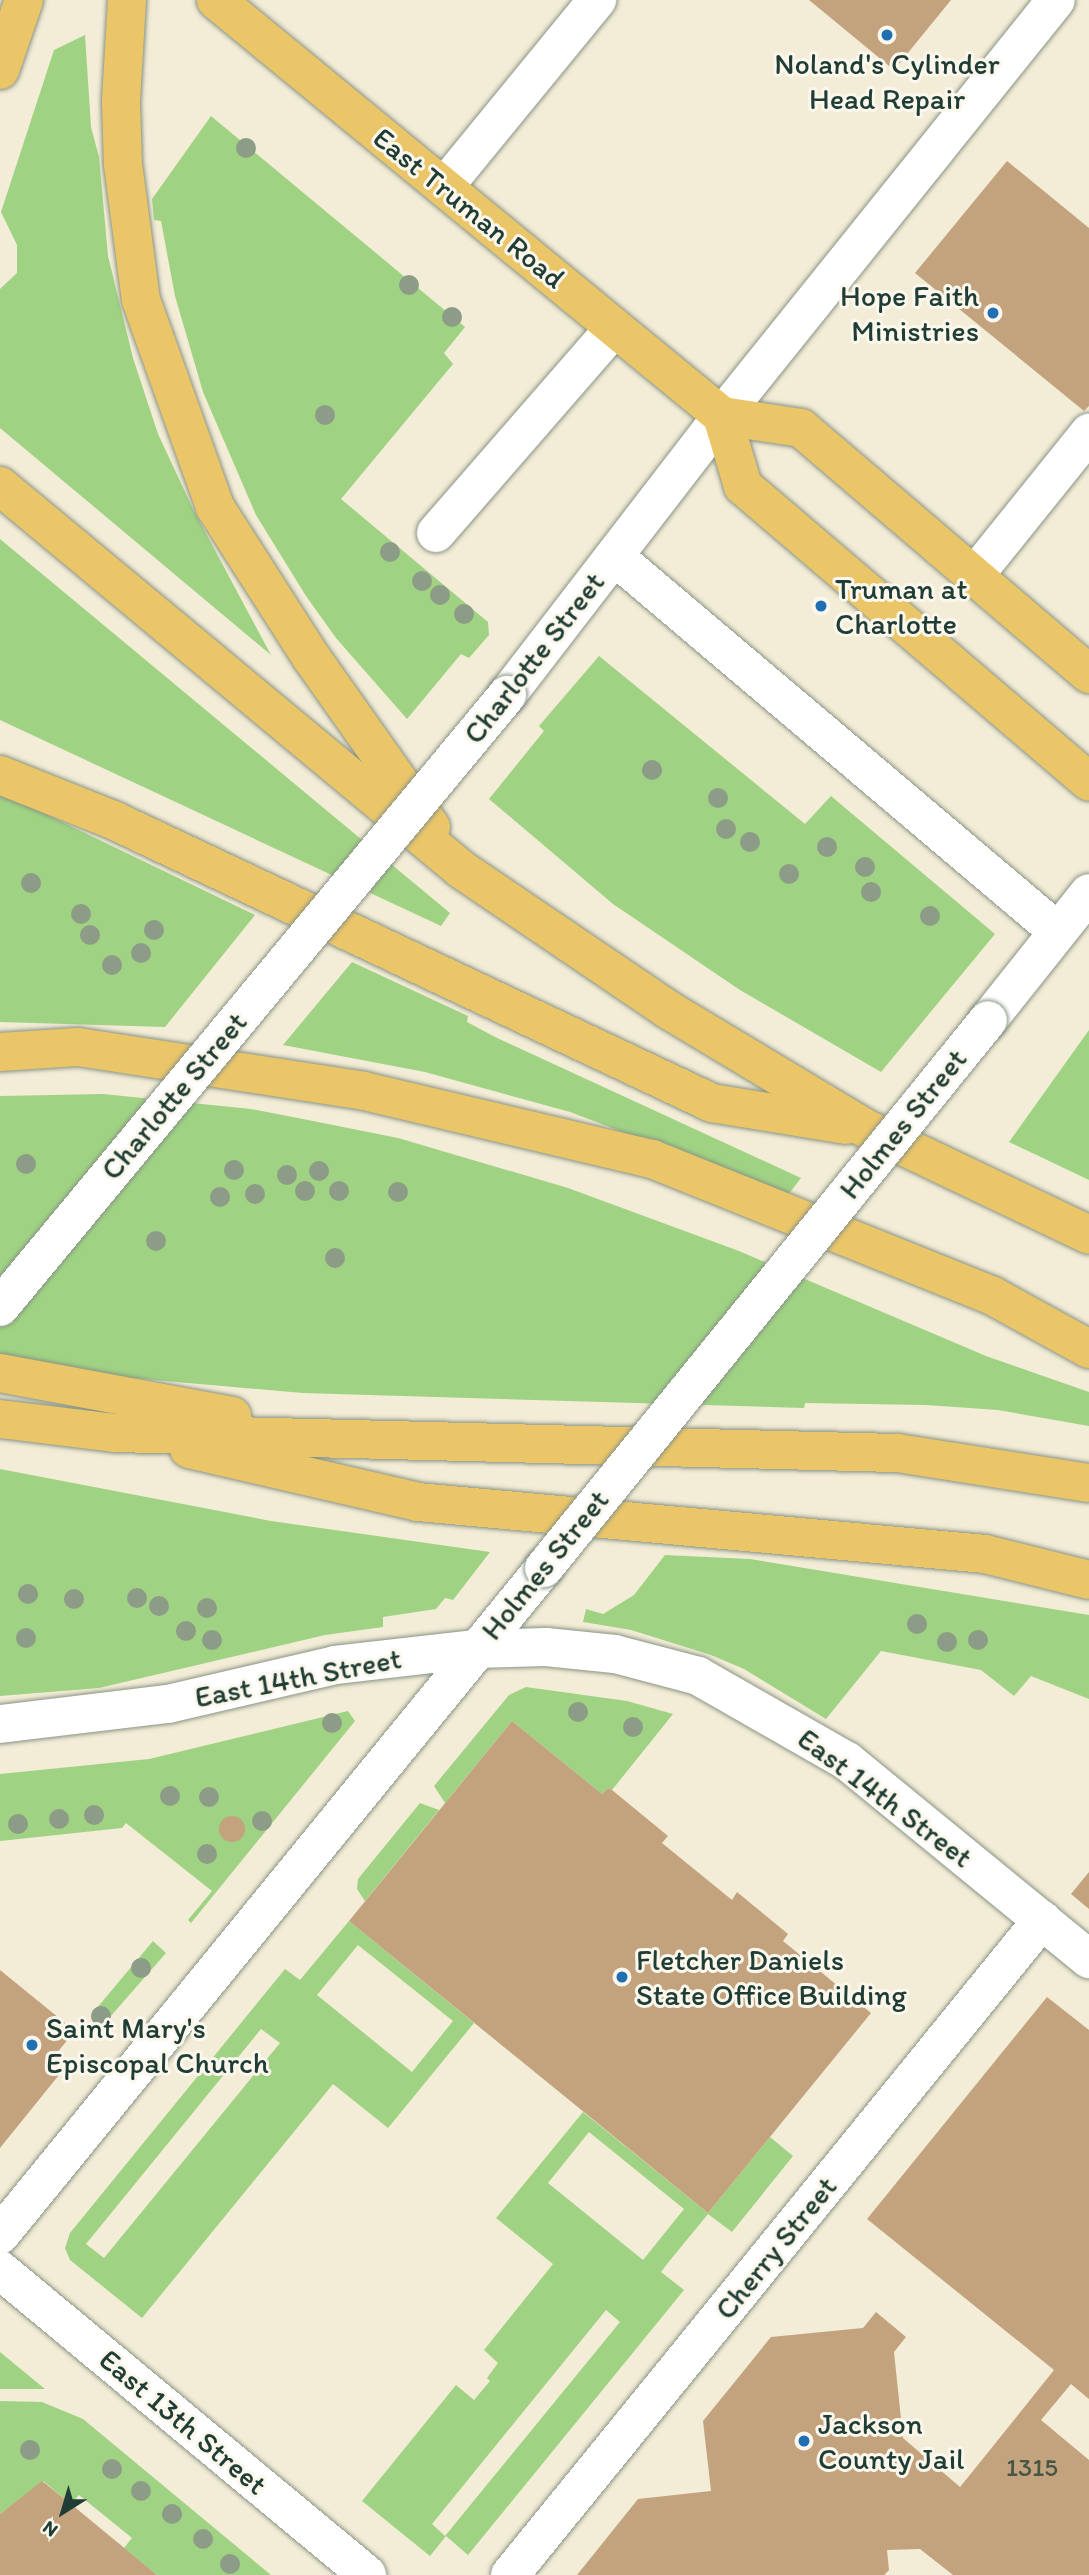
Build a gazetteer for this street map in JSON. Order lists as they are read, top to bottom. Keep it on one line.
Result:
{"streets":{"main road":["East Truman Road"],"street":["Charlotte Street","Holmes Street","East 14th Street","Cherry Street","East 13th Street"]},"crossings":[["East Truman Road","Charlotte Street"],["Holmes Street","East 14th Street"],["East 14th Street","Cherry Street"]],"places":["Noland's Cylinder Head Repair","Hope Faith Ministries","Truman at Charlotte","Fletcher Daniels State Office Building","Saint Mary's Episcopal Church","Jackson County Jail"],"house_numbers":["1315"],"north":"bottom left"}
